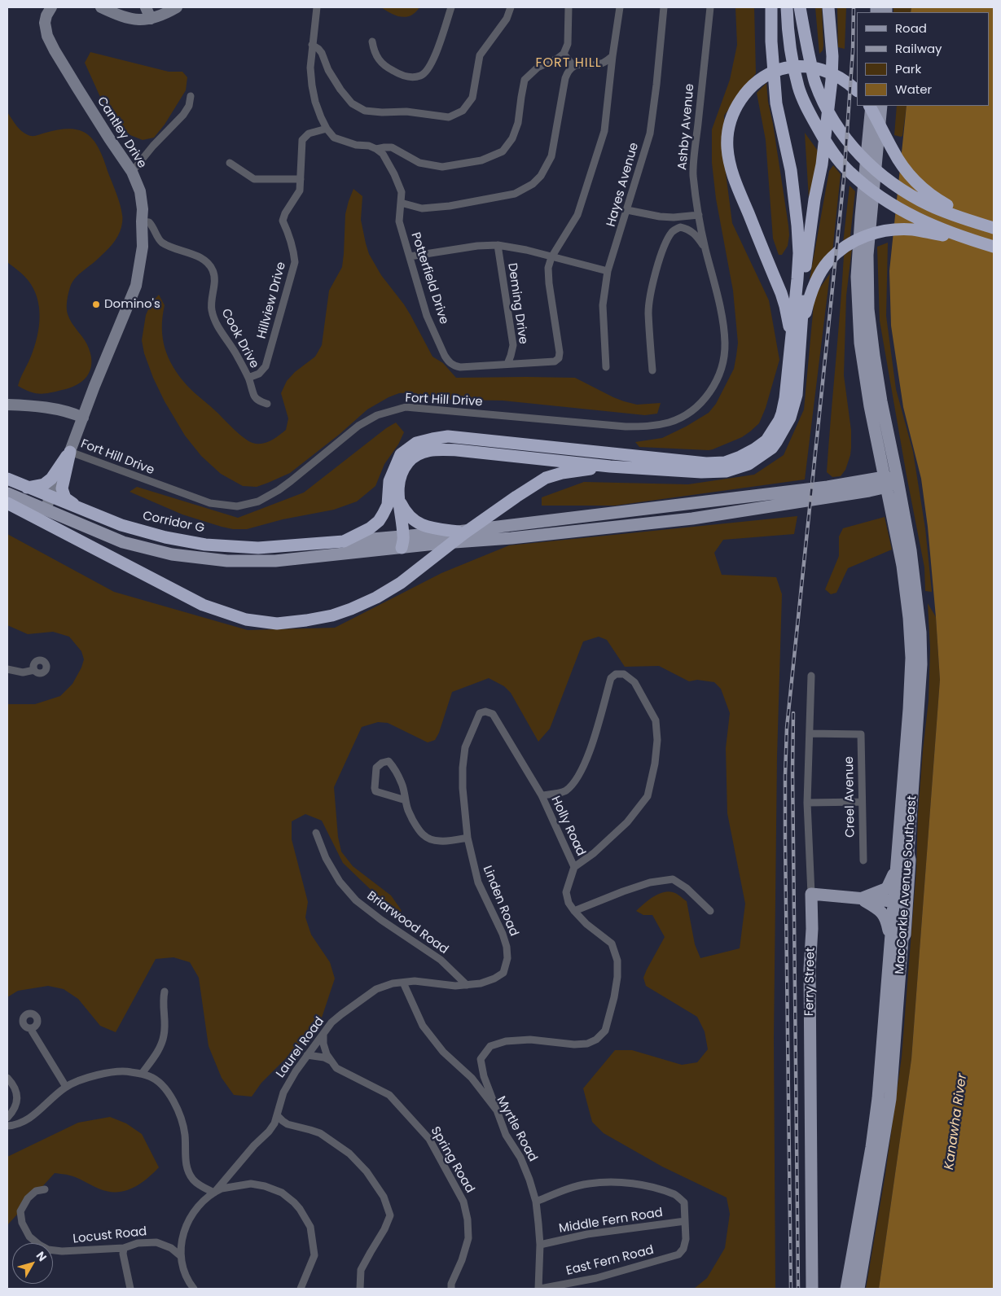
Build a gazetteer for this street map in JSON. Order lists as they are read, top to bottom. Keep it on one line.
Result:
{"streets":{"highway":["Corridor G"],"main road":["MacCorkle Avenue Southeast","Ferry Street"],"street":["Ashby Avenue","Cantley Drive","Hayes Avenue","Potterfield Drive","Hillview Drive","Deming Drive","Cook Drive","Fort Hill Drive","Creel Avenue","Holly Road","Linden Road","Briarwood Road","Laurel Road","Myrtle Road","Spring Road","Middle Fern Road","Locust Road","East Fern Road"]},"crossings":[["Ashby Avenue","Fort Hill Drive"],["Cantley Drive","Cook Drive"],["Cantley Drive","Fort Hill Drive"],["Cantley Drive","Corridor G"],["Potterfield Drive","Deming Drive"],["Hillview Drive","Cook Drive"],["Creel Avenue","Ferry Street"],["Holly Road","Linden Road"],["Holly Road","Myrtle Road"],["Linden Road","Briarwood Road"],["Linden Road","Laurel Road"],["Linden Road","Myrtle Road"],["Laurel Road","Myrtle Road"],["Laurel Road","Spring Road"],["Laurel Road","Locust Road"],["Myrtle Road","Middle Fern Road"],["Myrtle Road","East Fern Road"],["Middle Fern Road","East Fern Road"]],"districts":["FORT HILL"],"water":["Kanawha River"],"places":["Domino's"],"legend":["Road","Railway","Park","Water"],"north":"top right"}
